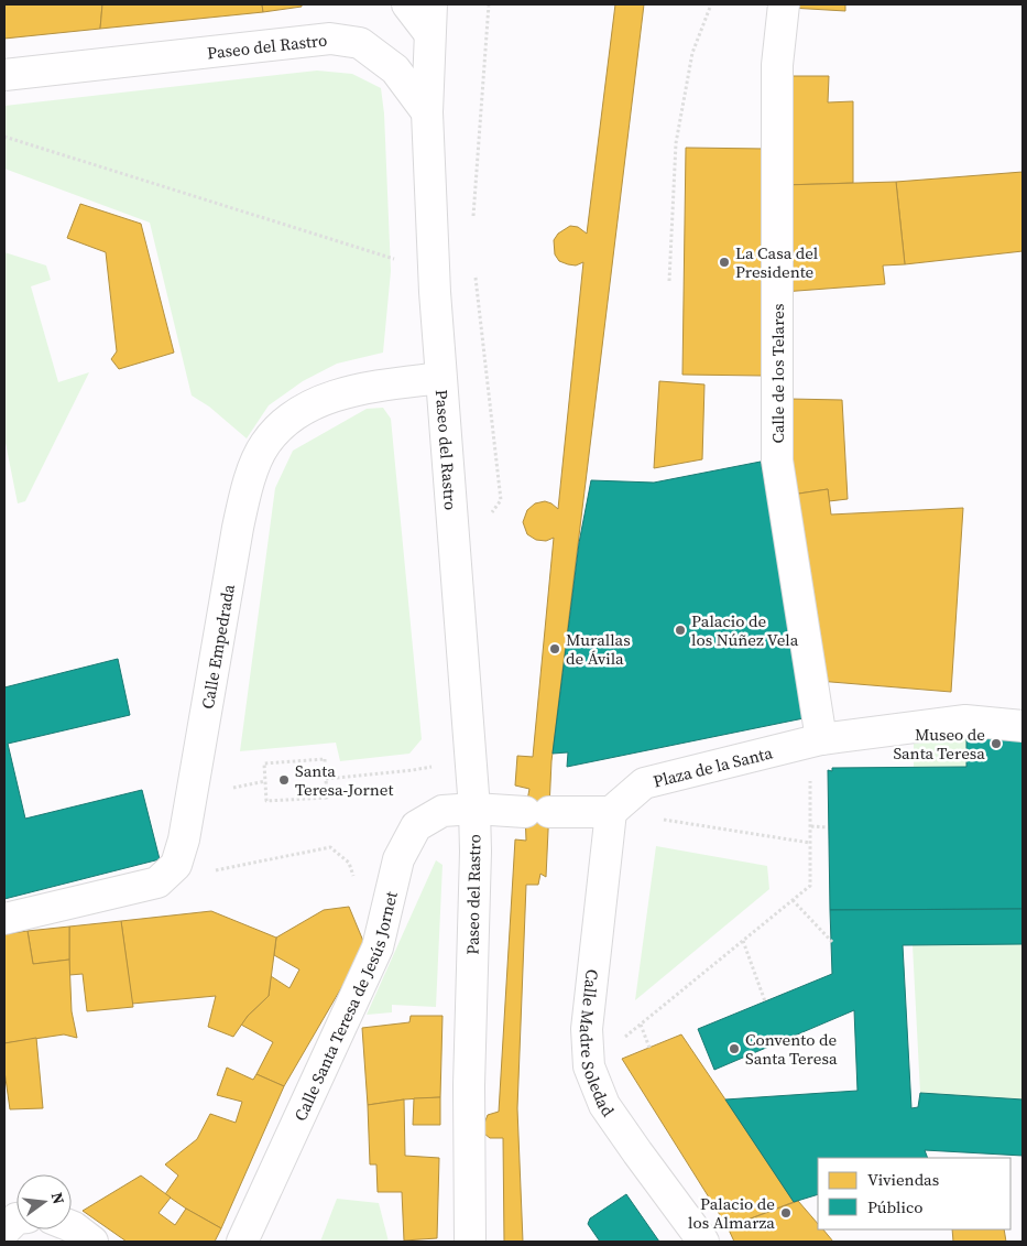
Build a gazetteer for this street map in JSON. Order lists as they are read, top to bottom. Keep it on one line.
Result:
{"streets":{"street":["Paseo del Rastro","Calle de los Telares","Calle Empedrada","Plaza de la Santa","Calle Santa Teresa de Jesús Jornet","Calle Madre Soledad"]},"crossings":[["Paseo del Rastro","Calle Empedrada"],["Paseo del Rastro","Calle Santa Teresa de Jesús Jornet"],["Calle de los Telares","Plaza de la Santa"],["Plaza de la Santa","Calle Madre Soledad"]],"places":["La Casa del Presidente","Palacio de los Núñez Vela","Murallas de Ávila","Museo de Santa Teresa","Santa Teresa-Jornet","Convento de Santa Teresa","Palacio de los Almarza"],"legend":["Viviendas","Público"],"north":"right"}
